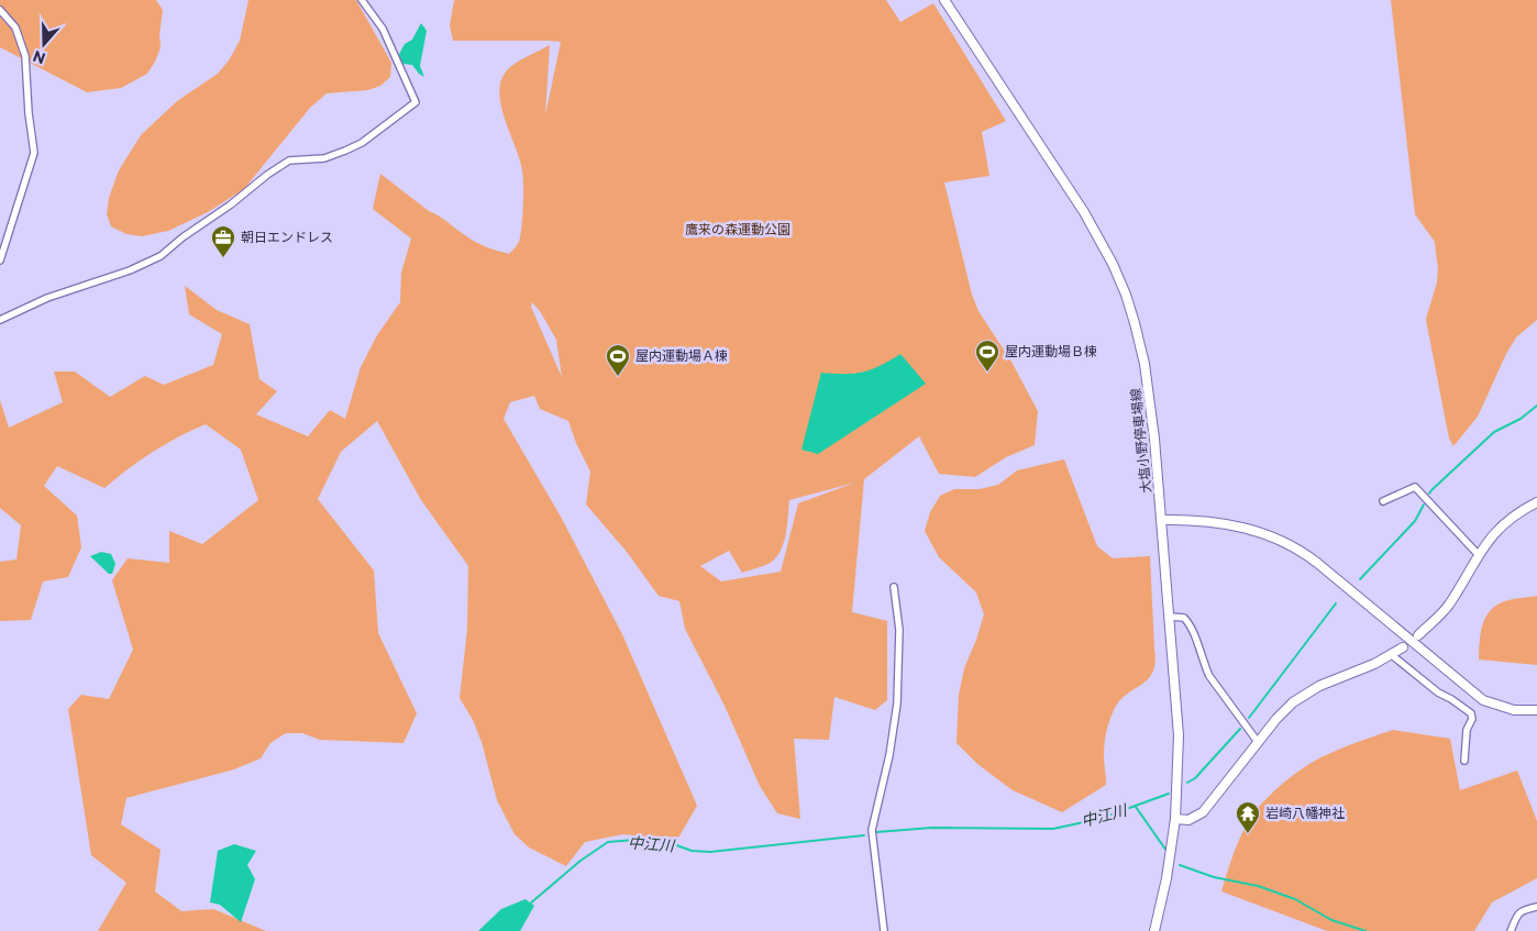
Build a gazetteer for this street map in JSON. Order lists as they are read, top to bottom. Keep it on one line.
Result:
{"streets":{"main road":["大塩小野停車場線"]},"water":["中江川"],"parks":["鷹来の森運動公園"],"places":{"office":["朝日エンドレス"],"sports":["屋内運動場Ｂ棟","屋内運動場Ａ棟"],"temple":["岩崎八幡神社"]},"north":"bottom"}
